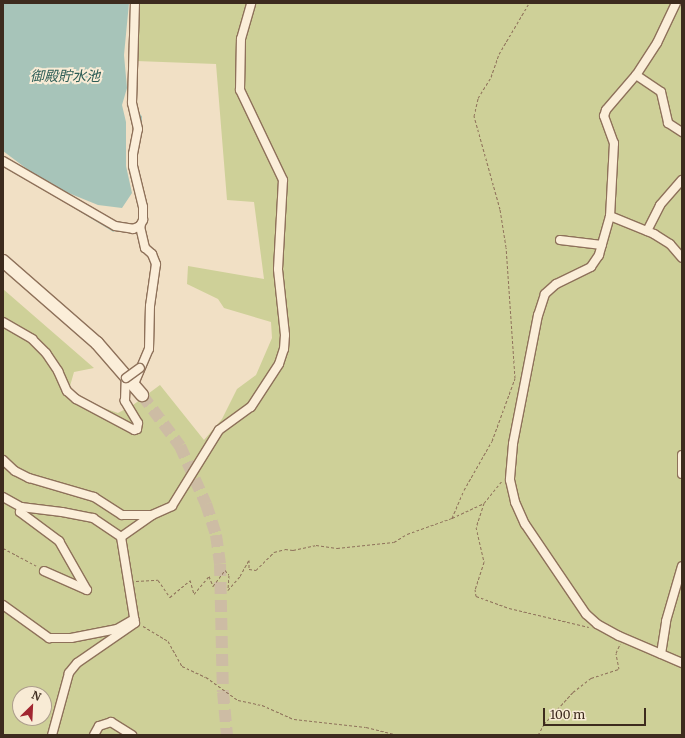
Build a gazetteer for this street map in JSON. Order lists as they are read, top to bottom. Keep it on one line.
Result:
{"water":["御殿貯水池"],"scale_bar":"100 m","north":"top right"}
